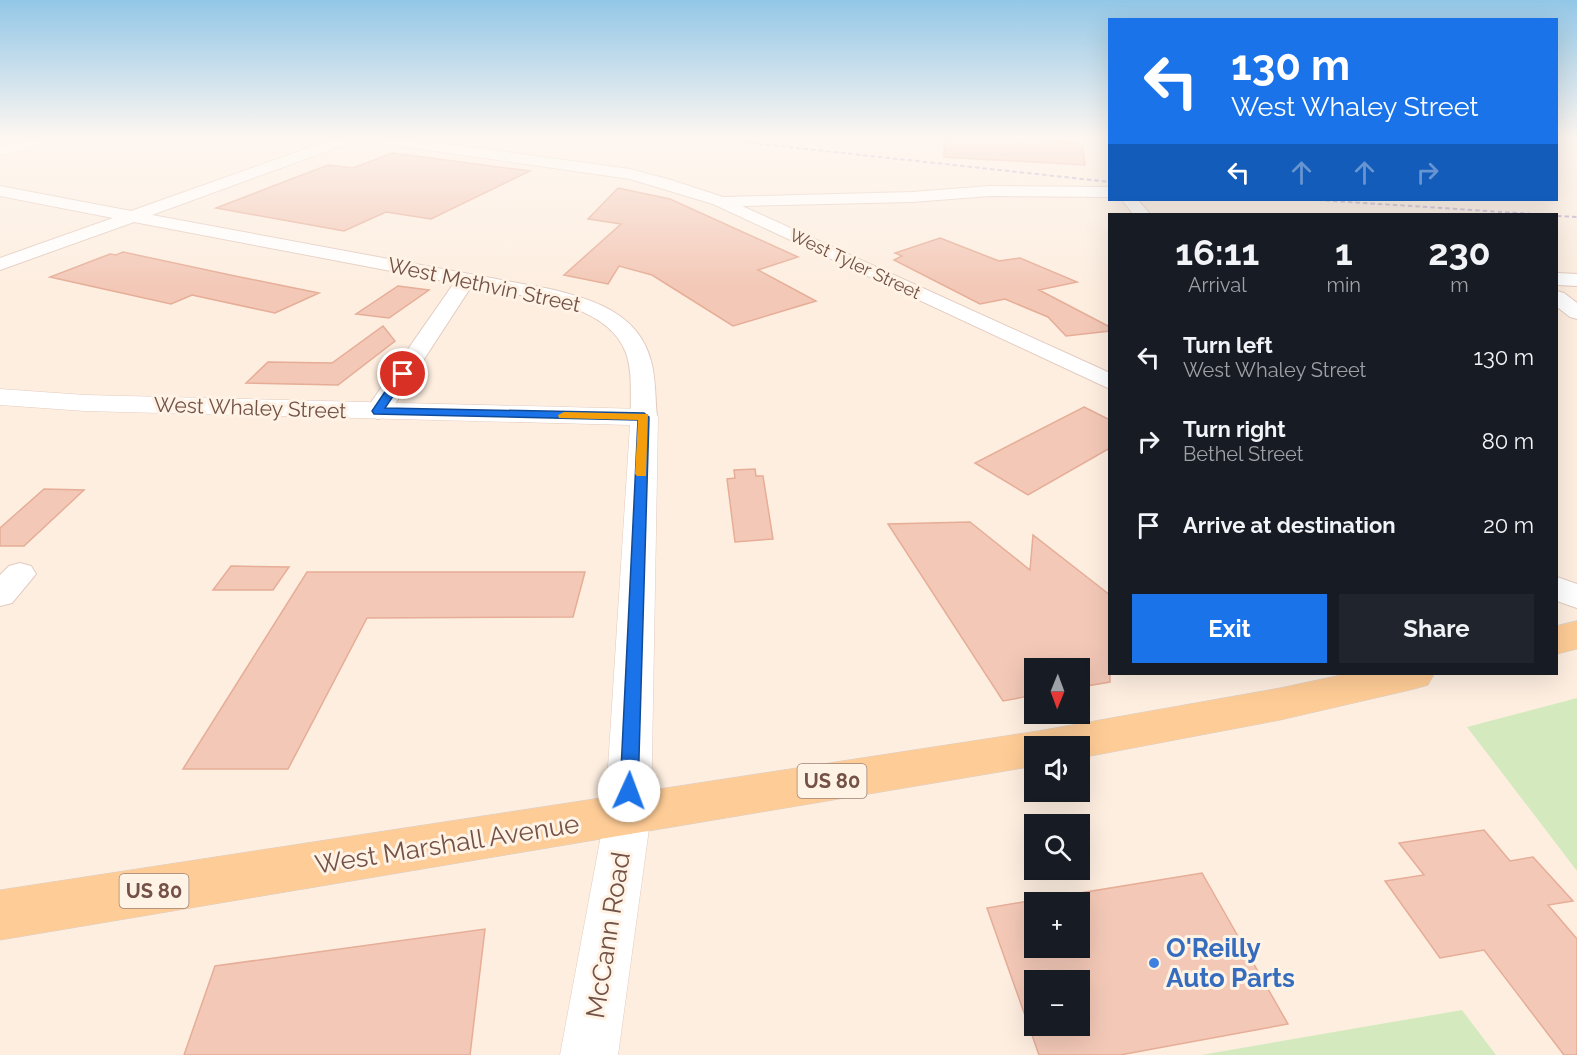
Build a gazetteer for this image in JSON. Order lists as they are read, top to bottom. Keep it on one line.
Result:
{"streets":{"main road":["US 80","West Marshall Avenue"],"street":["West Tyler Street","West Methvin Street","West Whaley Street","McCann Road"]},"crossings":[["West Methvin Street","West Whaley Street"],["West Methvin Street","West Marshall Avenue"],["West Methvin Street","McCann Road"],["West Marshall Avenue","McCann Road"]],"places":["O'Reilly Auto Parts"],"north":"bottom","page":{"turn":["130 m","West Whaley Street"],"eta":["16:11","Arrival","1","min","230","m"],"list":[{"name":"Turn left","note":"West Whaley Street","value":"130 m"},{"name":"Turn right","note":"Bethel Street","value":"80 m"},{"name":"Arrive at destination","value":"20 m"}],"buttons":["Exit","Share"],"map_buttons":["+","−"]}}
